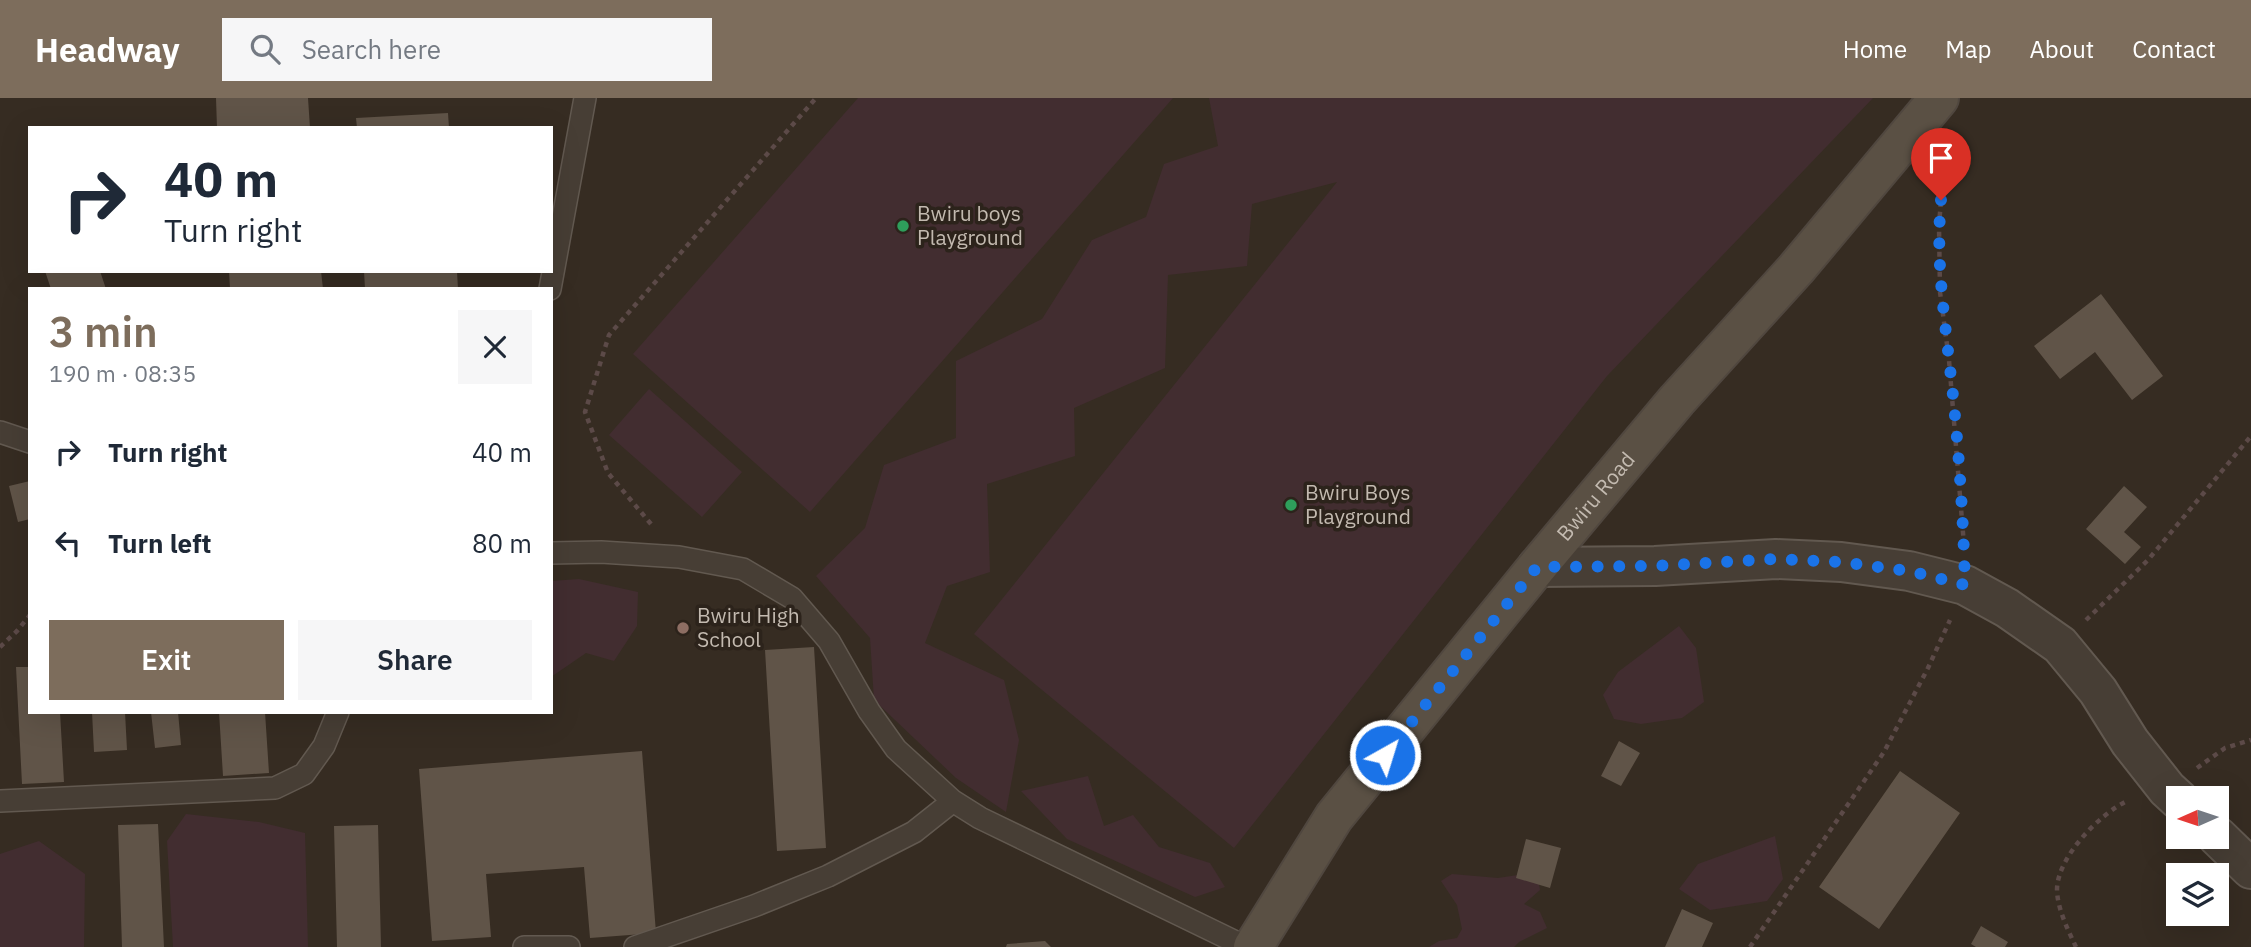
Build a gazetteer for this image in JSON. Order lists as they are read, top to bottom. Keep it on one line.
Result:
{"streets":{"main road":["Bwiru Road"]},"places":["Bwiru boys Playground","Bwiru Boys Playground","Bwiru High School"],"north":"left","page":{"header":"Headway","search":"Search here","nav":["Home","Map","About","Contact"],"turn":["40 m","Turn right"],"heading":["3 min","190 m · 08:35"],"list":[{"name":"Turn right","value":"40 m"},{"name":"Turn left","value":"80 m"}],"buttons":["Exit","Share"]}}
